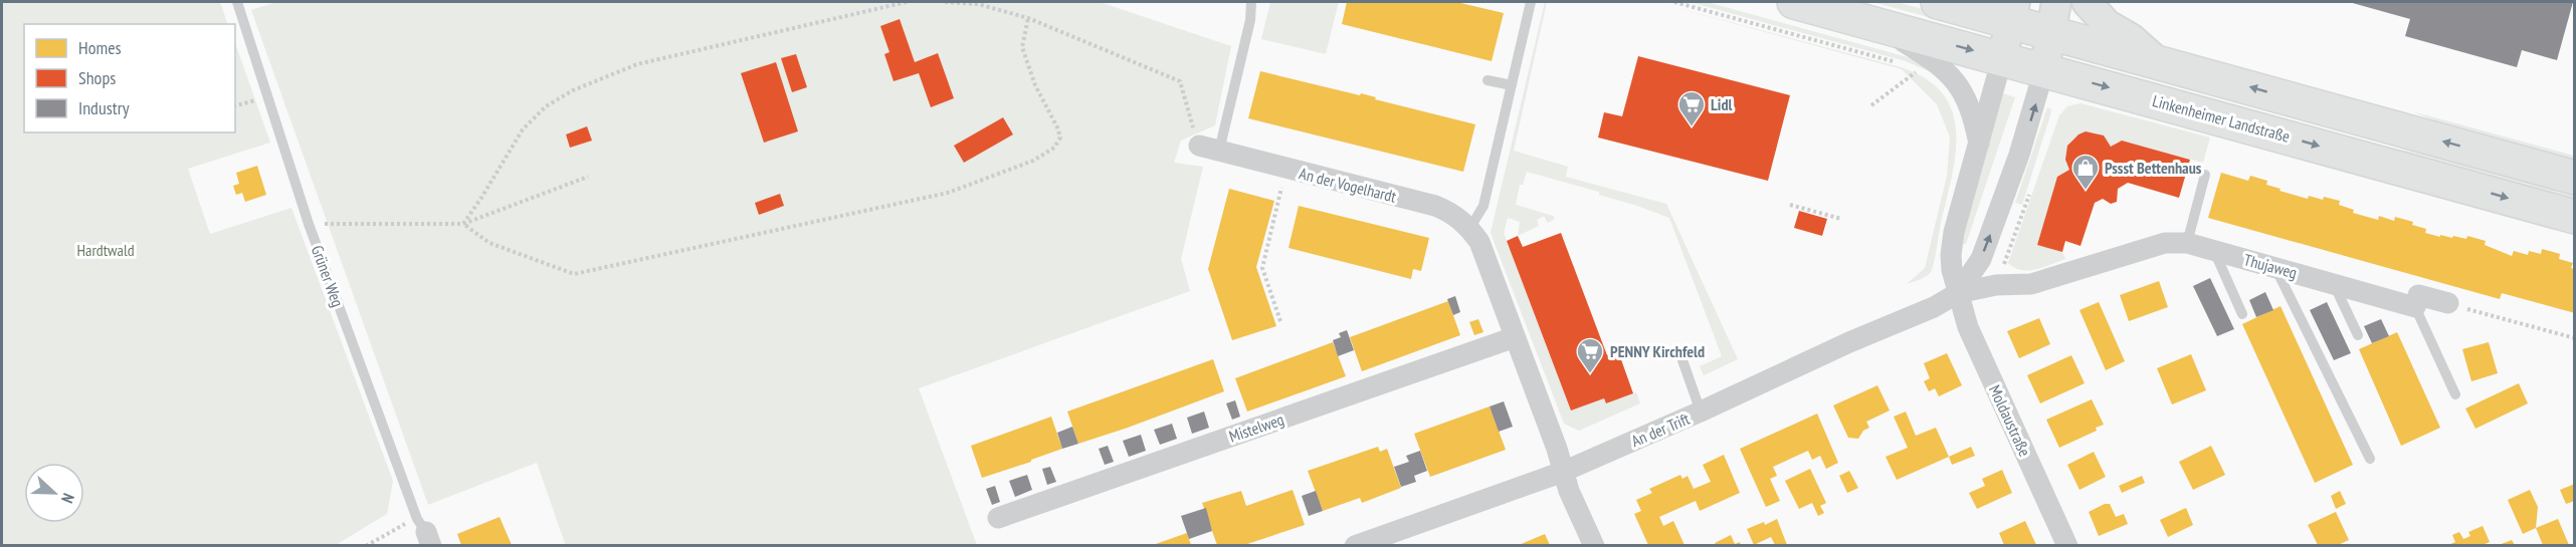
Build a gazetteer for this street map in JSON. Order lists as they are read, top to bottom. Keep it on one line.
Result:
{"streets":{"main road":["Linkenheimer Landstraße"],"street":["An der Vogelhardt","Thujaweg","Moldaustraße","Mistelweg","An der Trift"],"lane":["Grüner Weg"]},"crossings":[["Linkenheimer Landstraße","Moldaustraße"],["An der Vogelhardt","Mistelweg"],["An der Vogelhardt","An der Trift"],["Thujaweg","Moldaustraße"],["Thujaweg","An der Trift"],["Moldaustraße","An der Trift"]],"parks":["Hardtwald"],"places":{"supermarket":["Lidl","PENNY Kirchfeld"],"shop":["Pssst Bettenhaus"]},"legend":["Homes","Shops","Industry"],"north":"right"}
